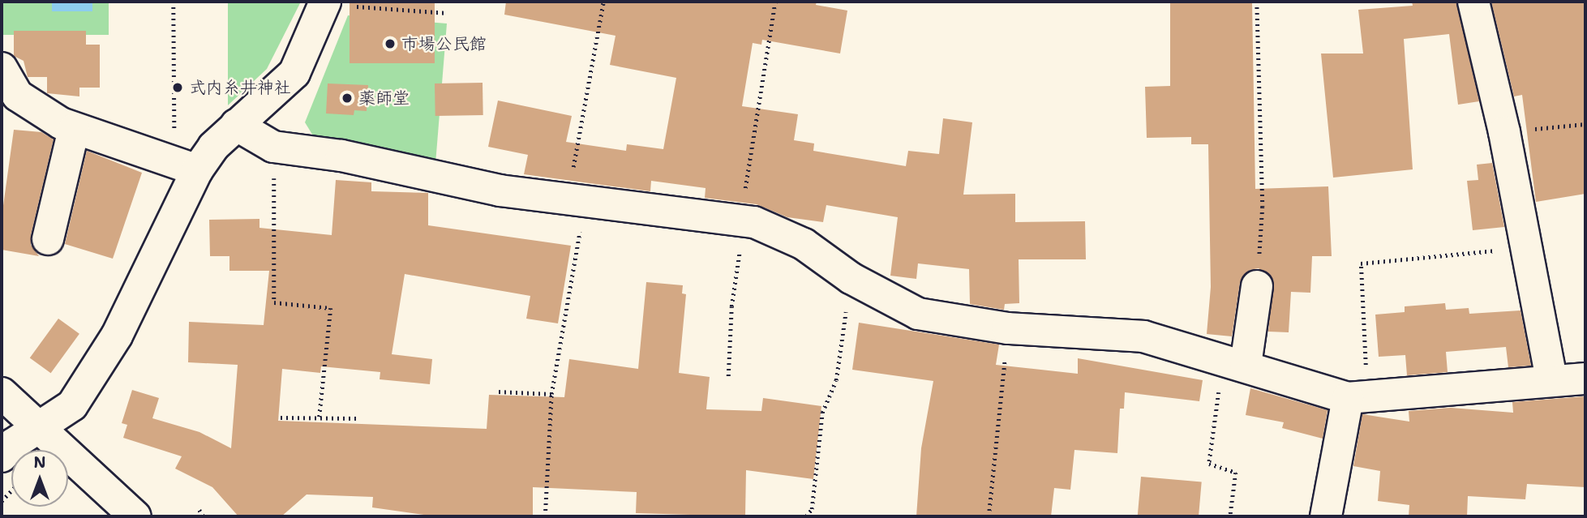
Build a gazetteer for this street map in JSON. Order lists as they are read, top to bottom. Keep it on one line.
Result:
{"places":["市場公民館","式内糸井神社","薬師堂"],"north":"top"}
